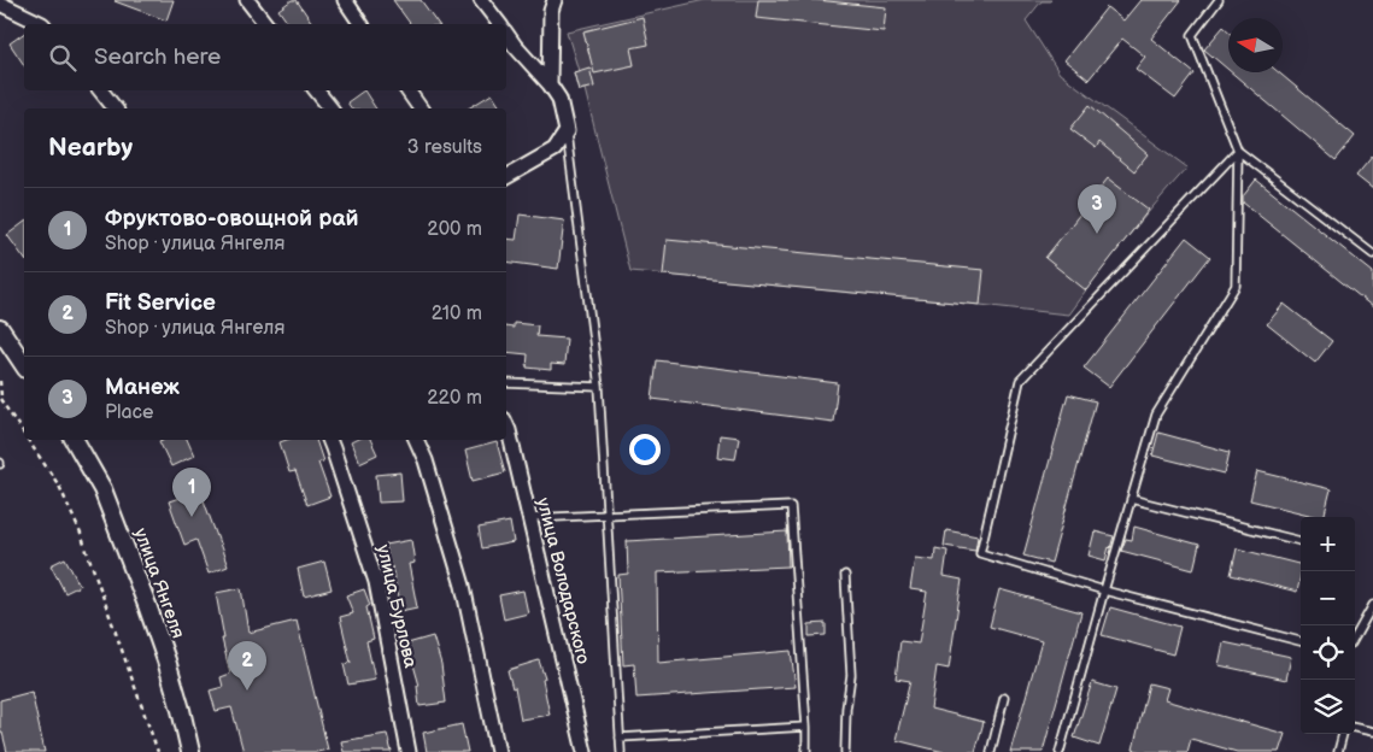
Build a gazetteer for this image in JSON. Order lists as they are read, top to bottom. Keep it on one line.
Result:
{"streets":{"street":["улица Володарского","улица Янгеля","улица Бурлова"]},"north":"left","page":{"search":"Search here","heading":["Nearby","3 results"],"pins":["3","1","2"],"list":[{"mark":"1","name":"Фруктово-овощной рай","note":"Shop · улица Янгеля","value":"200 m"},{"mark":"2","name":"Fit Service","note":"Shop · улица Янгеля","value":"210 m"},{"mark":"3","name":"Манеж","note":"Place","value":"220 m"}],"map_buttons":["+","−"]}}
